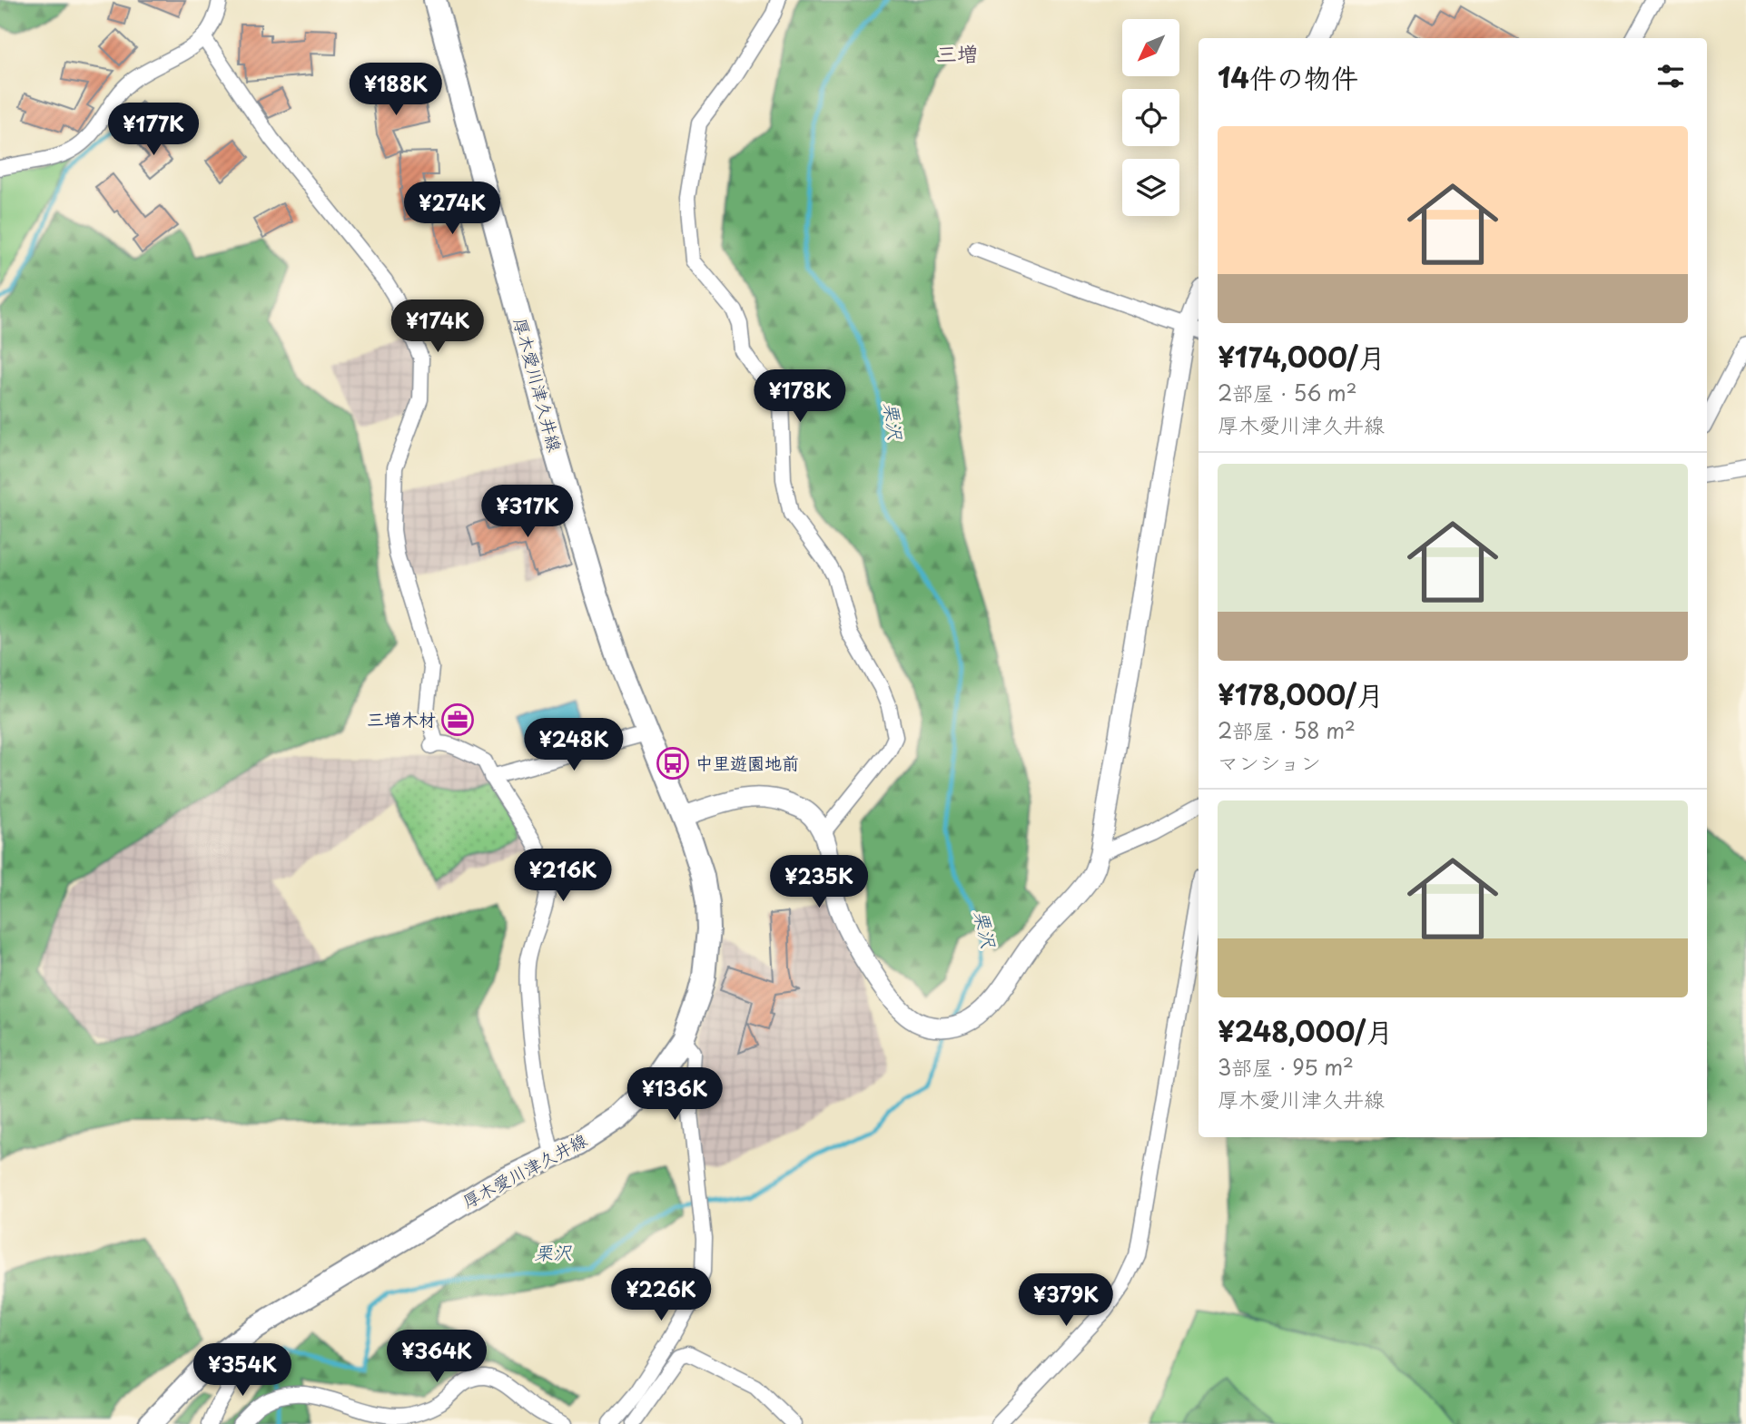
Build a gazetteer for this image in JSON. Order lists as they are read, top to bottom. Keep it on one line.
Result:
{"streets":{"main road":["厚木愛川津久井線"]},"districts":["三増"],"water":["栗沢"],"places":{"office":["三増木材"],"bus stop":["中里遊園地前"]},"north":"bottom left","page":{"heading":"14件の物件","price":["¥188K","¥177K","¥274K","¥174K","¥178K","¥317K","¥248K","¥216K","¥235K","¥136K","¥226K","¥379K","¥364K","¥354K"],"list":[{"name":"¥174,000/月","note":"2部屋 · 56 m² · 厚木愛川津久井線"},{"name":"¥178,000/月","note":"2部屋 · 58 m² · マンション"},{"name":"¥248,000/月","note":"3部屋 · 95 m² · 厚木愛川津久井線"}]}}
